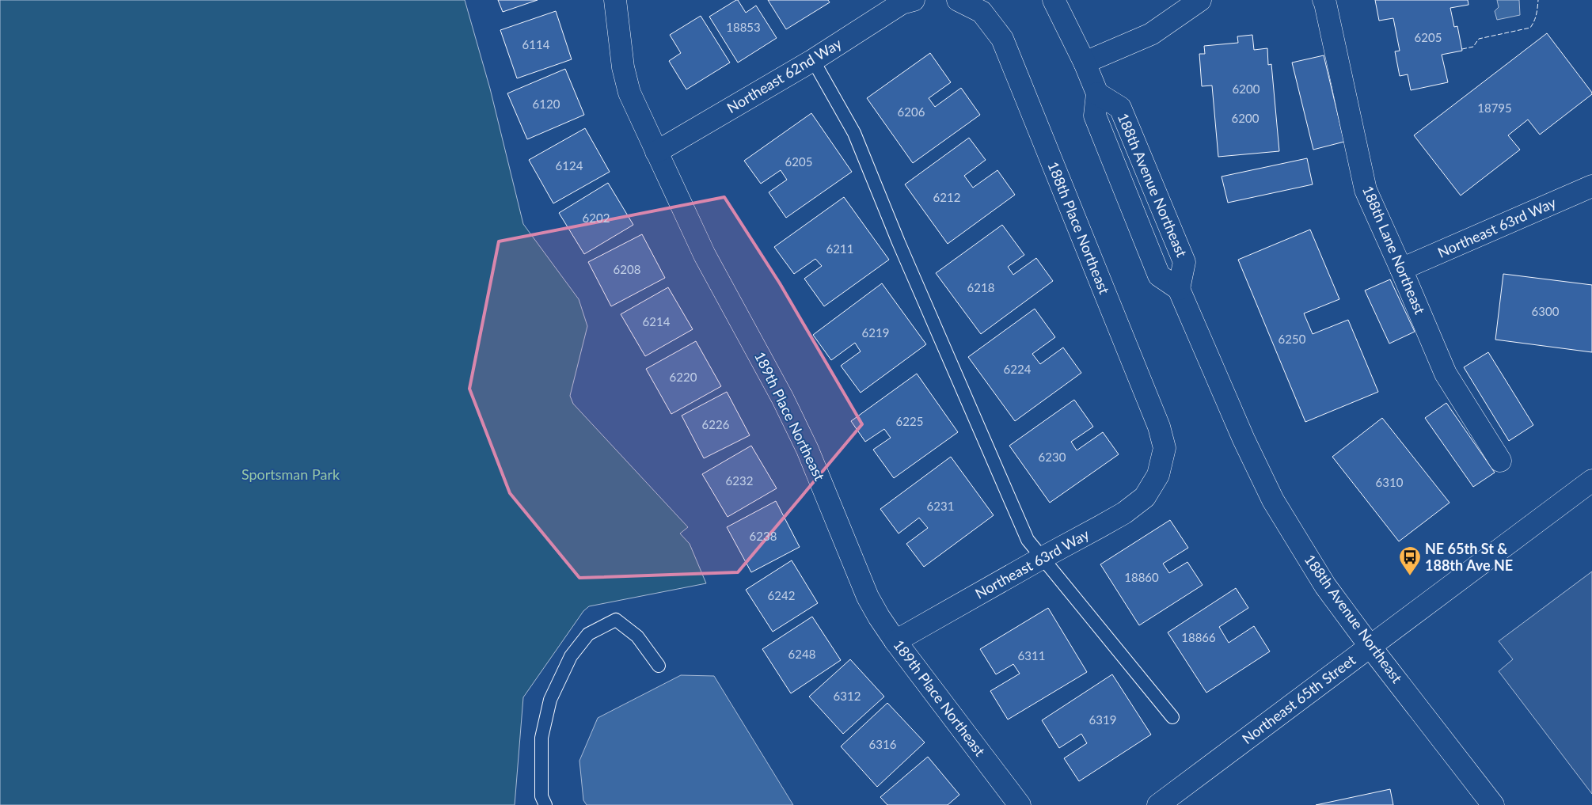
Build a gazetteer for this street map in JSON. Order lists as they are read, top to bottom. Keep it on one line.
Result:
{"streets":{"street":["Northeast 62nd Way","188th Avenue Northeast","188th Place Northeast","Northeast 63rd Way","188th Lane Northeast","189th Place Northeast","Northeast 65th Street"]},"crossings":[["Northeast 62nd Way","189th Place Northeast"],["188th Avenue Northeast","Northeast 65th Street"],["188th Place Northeast","Northeast 63rd Way"],["Northeast 63rd Way","188th Lane Northeast"],["Northeast 63rd Way","189th Place Northeast"]],"parks":["Sportsman Park"],"places":{"bus stop":["NE 65th St & 188th Ave NE"]},"house_numbers":["18853","6205","6114","6200","6120","18795","6206","6200","6205","6124","6212","6202","6211","6208","6218","6300","6214","6219","6250","6224","6220","6225","6226","6230","6232","6310","6231","6238","18860","6242","18866","6248","6311","6312","6319","6316"]}
